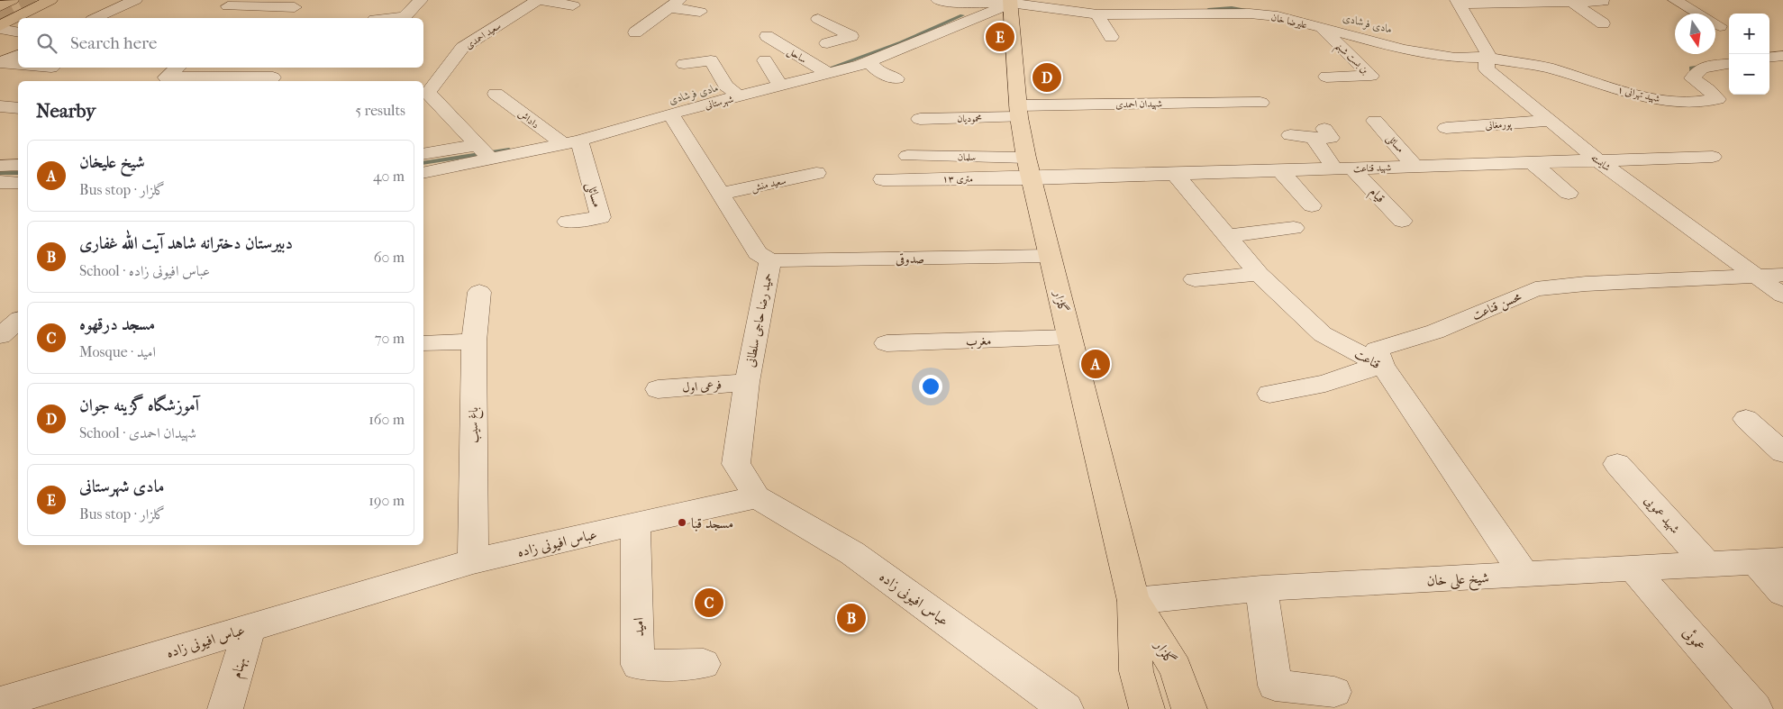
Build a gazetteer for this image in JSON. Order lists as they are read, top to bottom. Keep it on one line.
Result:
{"streets":{"main road":["گلزار"],"street":["علیرضا خان","سعید احمدی","ساحل","بن بست شبنم","شهید تهرانی ۱","شهرستانی","شهیدان احمدی","محمودیان","داداش","پورمغانی","مسائلی","سلمان","شایسته","شهید قناعت","۱۳ متری","سعید منش","قیام","صدوقی","محسن قناعت","حمید رضا حاجی سلطانی","مغرب","قناعت","فرعی اول","باغ سیب","شهید عمویی","عباس افیونی زاده","شیخ علی خان","امید","عموئی","بهنام"]},"crossings":[["علیرضا خان","بن بست شبنم"],["علیرضا خان","شهید تهرانی ۱"],["علیرضا خان","شهرستانی"],["علیرضا خان","شایسته"],["علیرضا خان","گلزار"],["سعید احمدی","شهرستانی"],["ساحل","شهرستانی"],["شهید تهرانی ۱","شایسته"],["شهرستانی","داداش"],["شهرستانی","مسائلی"],["شهرستانی","گلزار"],["شهرستانی","حمید رضا حاجی سلطانی"],["شهیدان احمدی","محمودیان"],["شهیدان احمدی","گلزار"],["محمودیان","گلزار"],["داداش","مسائلی"],["پورمغانی","شایسته"],["مسائلی","شهید قناعت"],["سلمان","شهید قناعت"],["سلمان","۱۳ متری"],["سلمان","گلزار"],["شایسته","شهید قناعت"],["شایسته","محسن قناعت"],["شهید قناعت","۱۳ متری"],["شهید قناعت","قیام"],["شهید قناعت","گلزار"],["شهید قناعت","قناعت"],["۱۳ متری","گلزار"],["سعید منش","حمید رضا حاجی سلطانی"],["صدوقی","گلزار"],["صدوقی","حمید رضا حاجی سلطانی"],["گلزار","مغرب"],["گلزار","شیخ علی خان"],["محسن قناعت","قناعت"],["حمید رضا حاجی سلطانی","فرعی اول"],["حمید رضا حاجی سلطانی","عباس افیونی زاده"],["قناعت","شیخ علی خان"],["باغ سیب","عباس افیونی زاده"],["شهید عمویی","شیخ علی خان"],["عباس افیونی زاده","امید"],["عباس افیونی زاده","بهنام"],["شیخ علی خان","عموئی"]],"water":["مادی فرشادی"],"places":["مسجد قبا"],"north":"bottom","page":{"map_buttons":["+","−"],"search":"Search here","pins":["E","D","A","C","B"],"heading":["Nearby","5 results"],"list":[{"mark":"A","name":"شیخ علیخان","note":"Bus stop · گلزار","value":"40 m"},{"mark":"B","name":"دبیرستان دخترانه شاهد آیت الله غفاری","note":"School · عباس افیونی زاده","value":"60 m"},{"mark":"C","name":"مسجد درقهوه","note":"Mosque · امید","value":"70 m"},{"mark":"D","name":"آموزشگاه گزینه جوان","note":"School · شهیدان احمدی","value":"160 m"},{"mark":"E","name":"مادی شهرستانی","note":"Bus stop · گلزار","value":"190 m"}]}}
